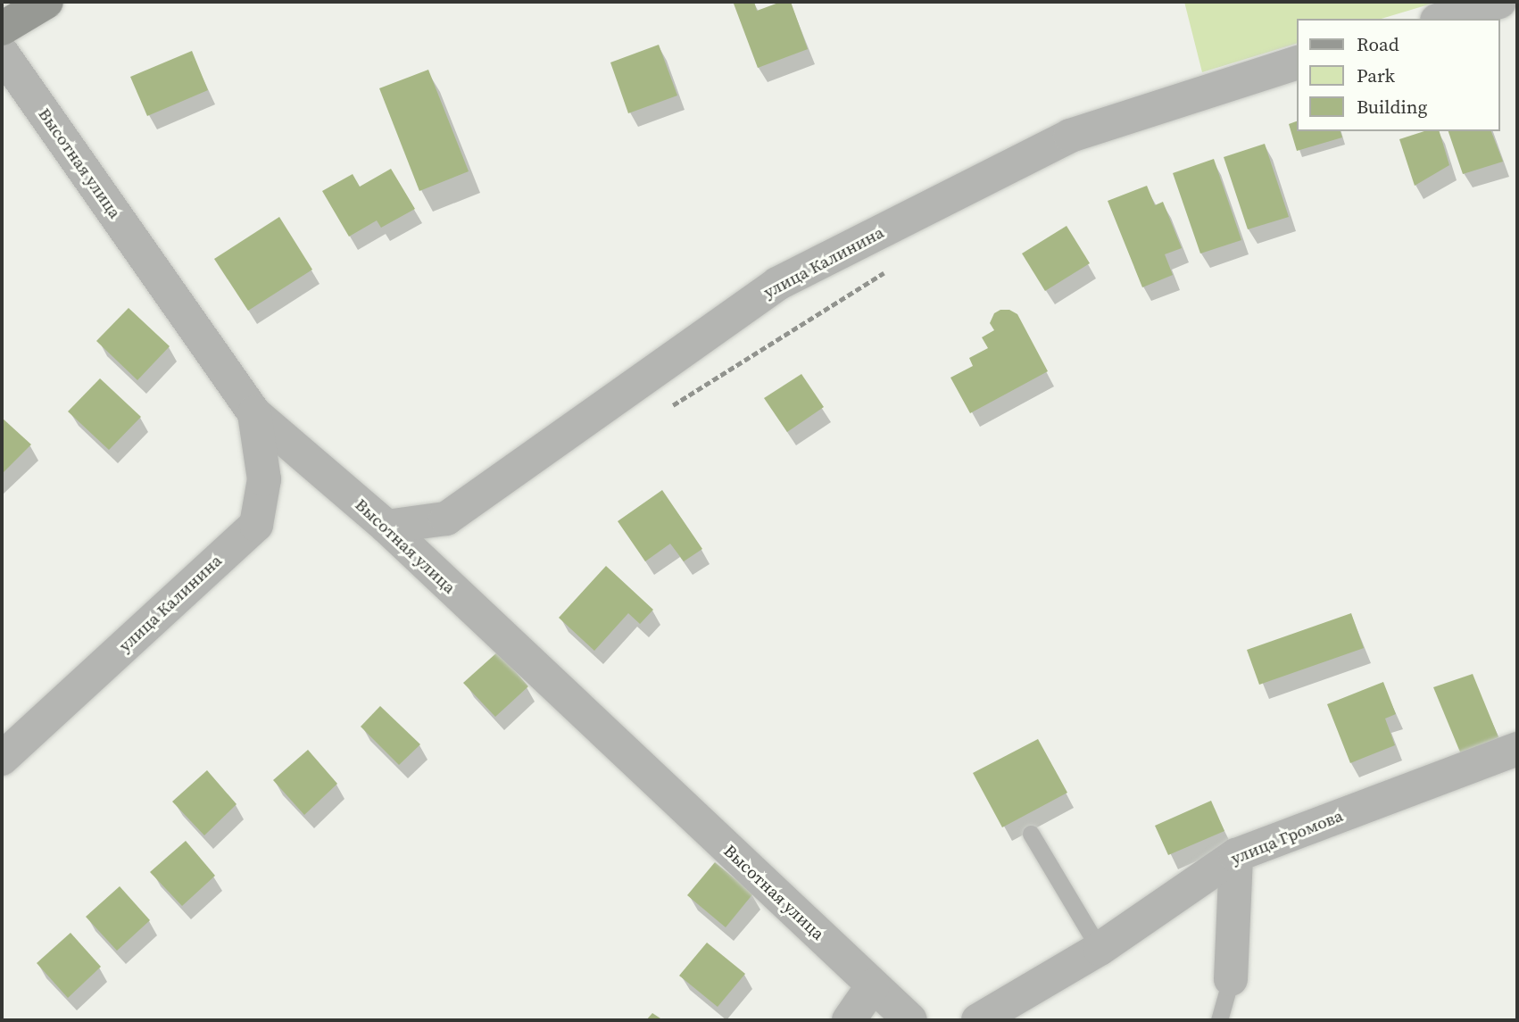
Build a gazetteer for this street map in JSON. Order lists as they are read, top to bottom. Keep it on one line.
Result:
{"streets":{"street":["Высотная улица","улица Калинина","улица Громова"]},"crossings":[["Высотная улица","улица Калинина"]],"legend":["Road","Park","Building"]}
